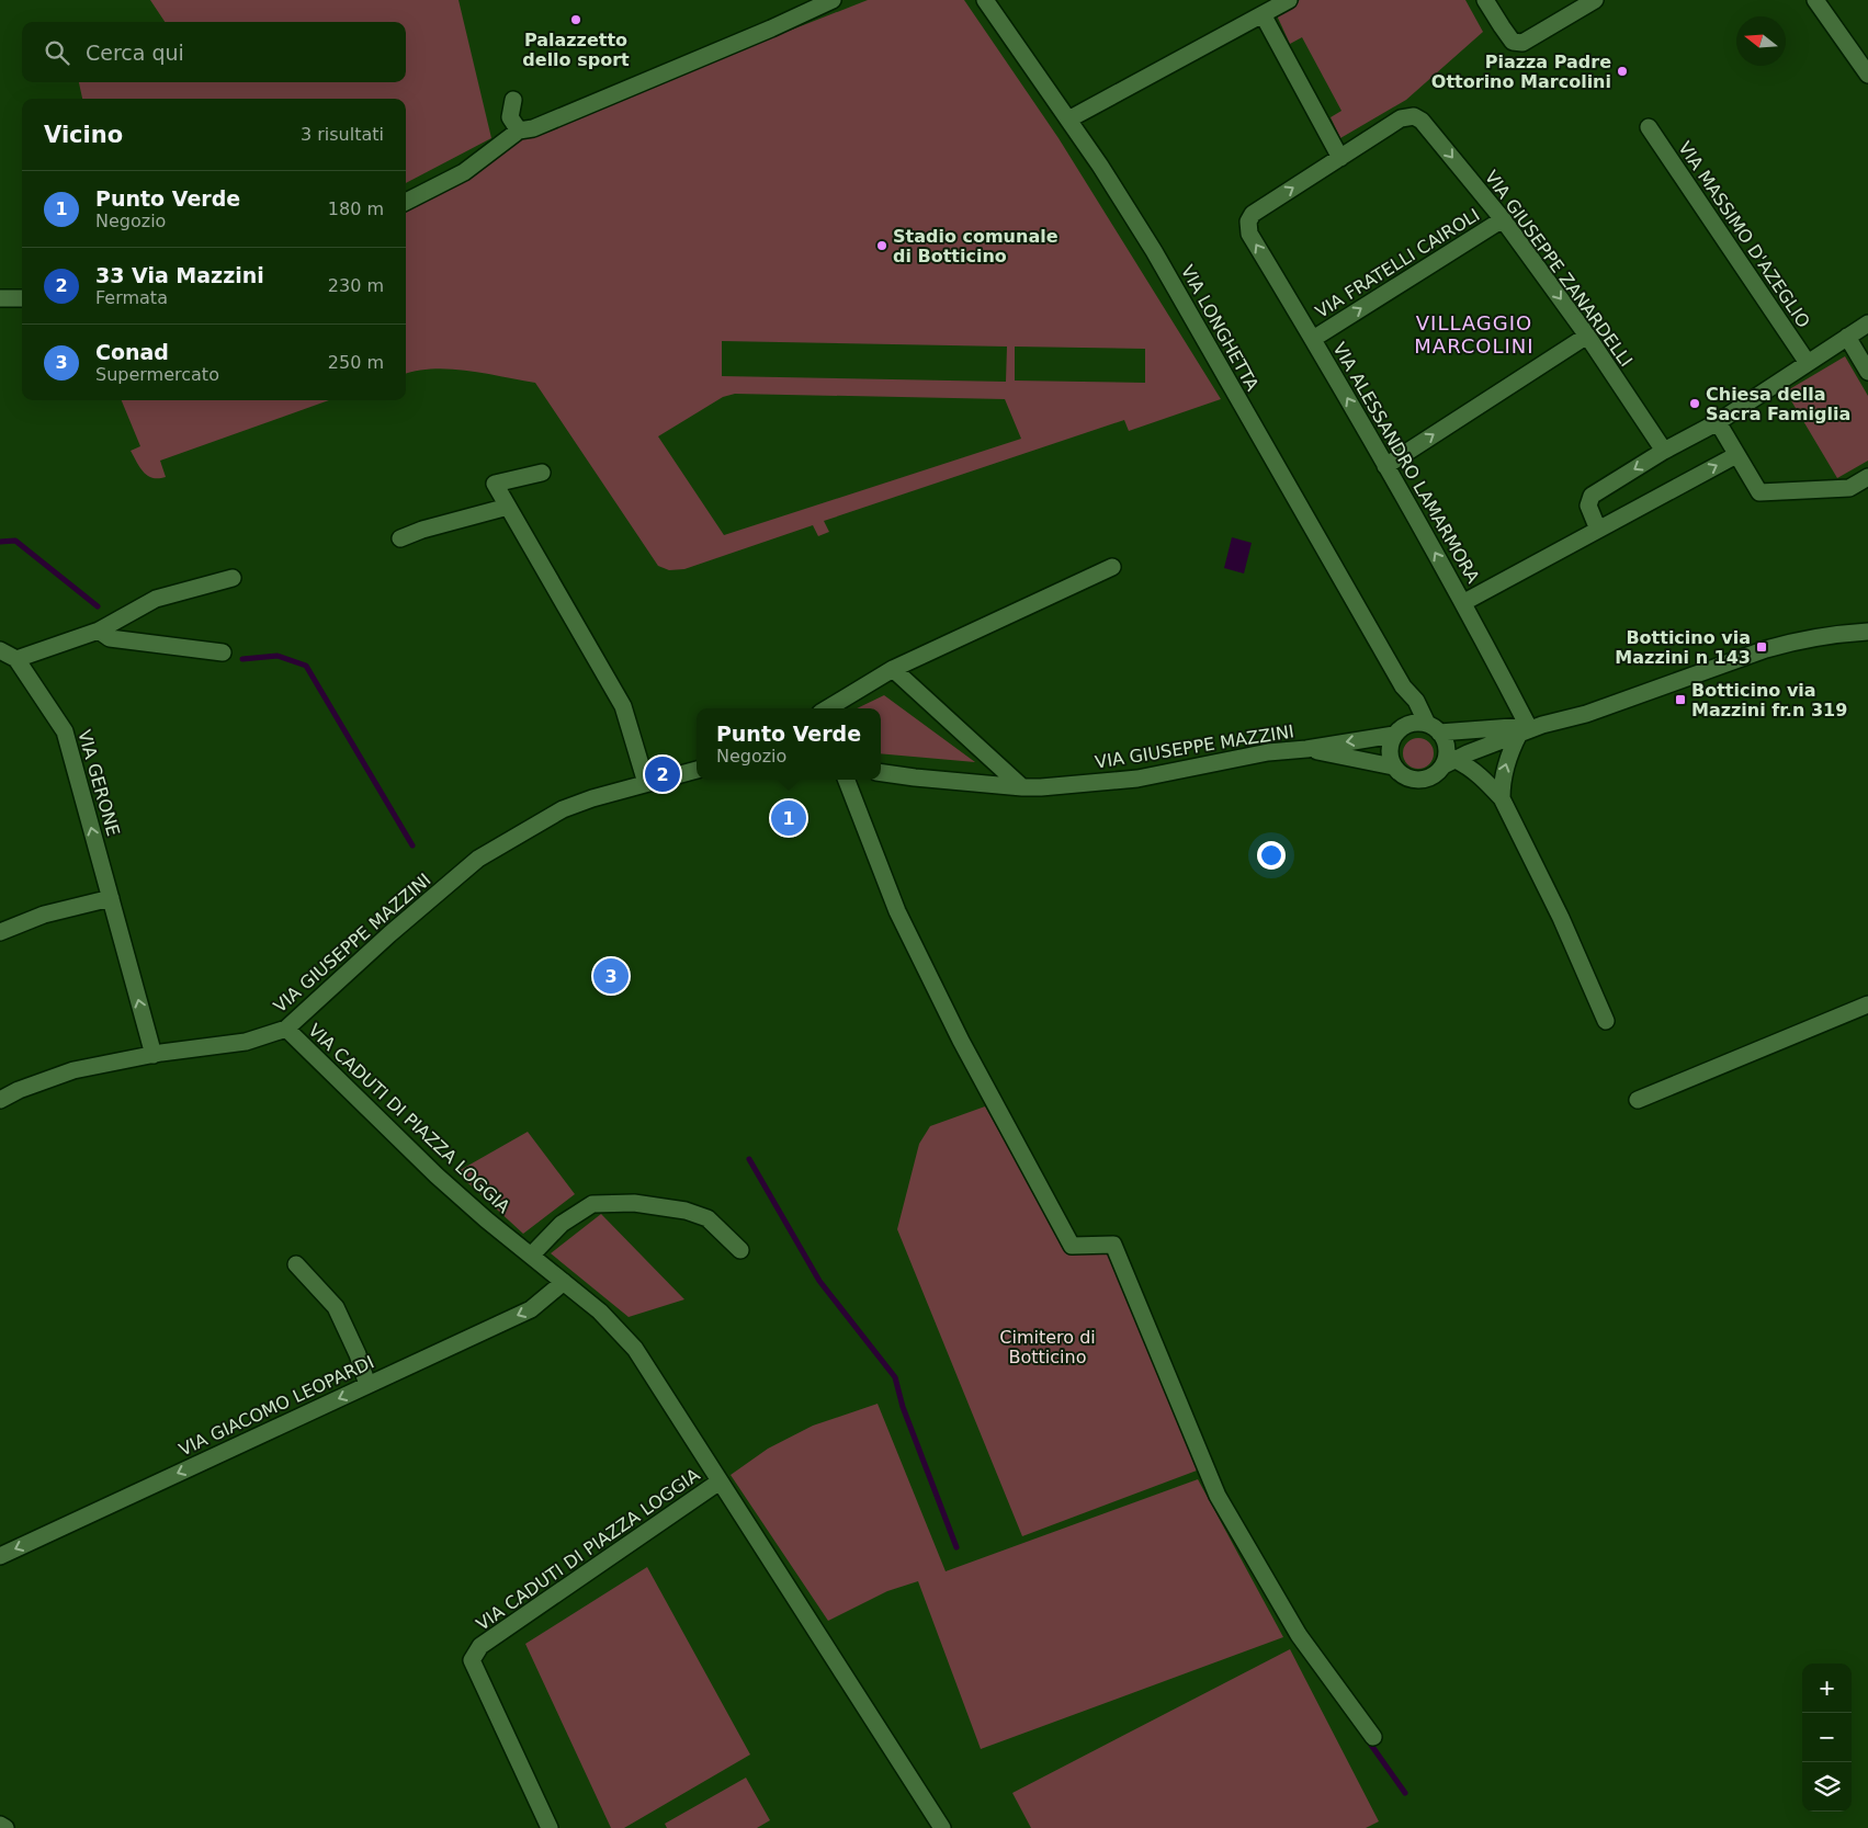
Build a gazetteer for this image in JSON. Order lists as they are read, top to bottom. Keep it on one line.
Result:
{"streets":{"street":["VIA MASSIMO D'AZEGLIO","VIA FRATELLI CAIROLI","VIA GIUSEPPE ZANARDELLI","VIA LONGHETTA","VIA ALESSANDRO LAMARMORA","VIA GIUSEPPE MAZZINI","VIA GERONE","VIA CADUTI DI PIAZZA LOGGIA","VIA GIACOMO LEOPARDI"]},"crossings":[["VIA FRATELLI CAIROLI","VIA GIUSEPPE ZANARDELLI"],["VIA FRATELLI CAIROLI","VIA ALESSANDRO LAMARMORA"],["VIA GIUSEPPE ZANARDELLI","VIA ALESSANDRO LAMARMORA"],["VIA LONGHETTA","VIA GIUSEPPE MAZZINI"],["VIA ALESSANDRO LAMARMORA","VIA GIUSEPPE MAZZINI"],["VIA GIUSEPPE MAZZINI","VIA GERONE"],["VIA GIUSEPPE MAZZINI","VIA CADUTI DI PIAZZA LOGGIA"],["VIA CADUTI DI PIAZZA LOGGIA","VIA GIACOMO LEOPARDI"]],"one_way":["VIA GIUSEPPE ZANARDELLI","VIA ALESSANDRO LAMARMORA","VIA GERONE","VIA GIACOMO LEOPARDI"],"districts":["VILLAGGIO MARCOLINI"],"parks":["Cimitero di Botticino"],"places":{"other":["Palazzetto dello sport","Piazza Padre Ottorino Marcolini","Stadio comunale di Botticino","Chiesa della Sacra Famiglia"],"transit":["Botticino via Mazzini n 143","Botticino via Mazzini fr.n 319"]},"north":"left","page":{"search":"Cerca qui","heading":["Vicino","3 risultati"],"list":[{"mark":"1","name":"Punto Verde","note":"Negozio","value":"180 m"},{"mark":"2","name":"33 Via Mazzini","note":"Fermata","value":"230 m"},{"mark":"3","name":"Conad","note":"Supermercato","value":"250 m"}],"popup":["Punto Verde","Negozio"],"pins":["2","1","3"],"map_buttons":["+","−"]}}
